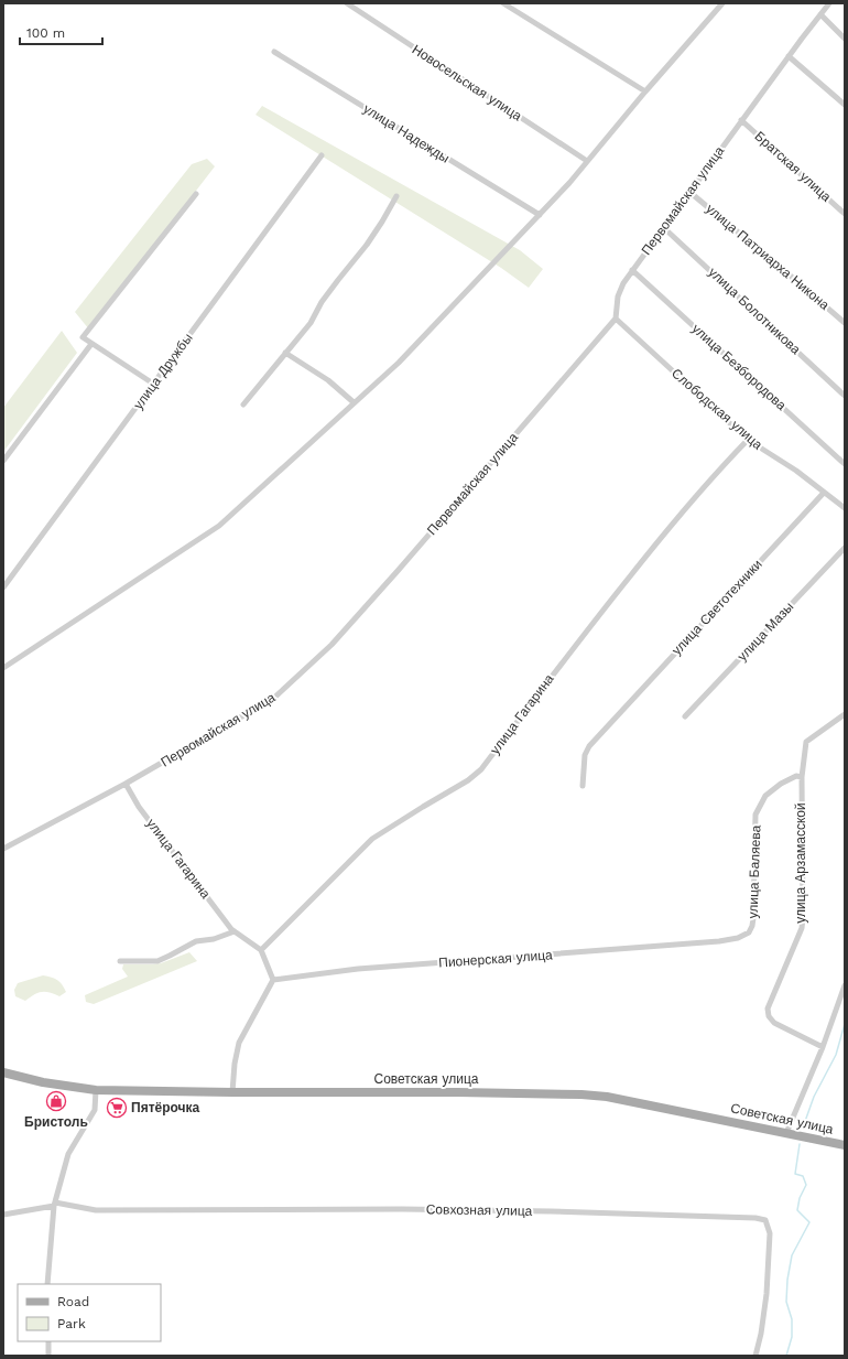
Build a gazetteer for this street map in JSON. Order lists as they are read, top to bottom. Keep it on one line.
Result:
{"streets":{"main road":["Советская улица"],"street":["Новосельская улица","улица Надежды","Братская улица","Первомайская улица","улица Патриарха Никона","улица Болотникова","улица Безбородова","улица Дружбы","Слободская улица","улица Светотехники","улица Мазы","улица Гагарина","улица Арзамасской","улица Баляева","Пионерская улица","Совхозная улица"]},"crossings":[["Братская улица","Первомайская улица"],["Первомайская улица","улица Патриарха Никона"],["Первомайская улица","улица Болотникова"],["Первомайская улица","улица Безбородова"],["Первомайская улица","Слободская улица"],["Первомайская улица","улица Гагарина"],["Слободская улица","улица Светотехники"],["Слободская улица","улица Гагарина"],["улица Гагарина","Пионерская улица"],["улица Арзамасской","улица Баляева"],["улица Баляева","Пионерская улица"]],"places":{"shop":["Бристоль"],"supermarket":["Пятёрочка"]},"legend":["Road","Park"],"scale_bar":"100 m"}
